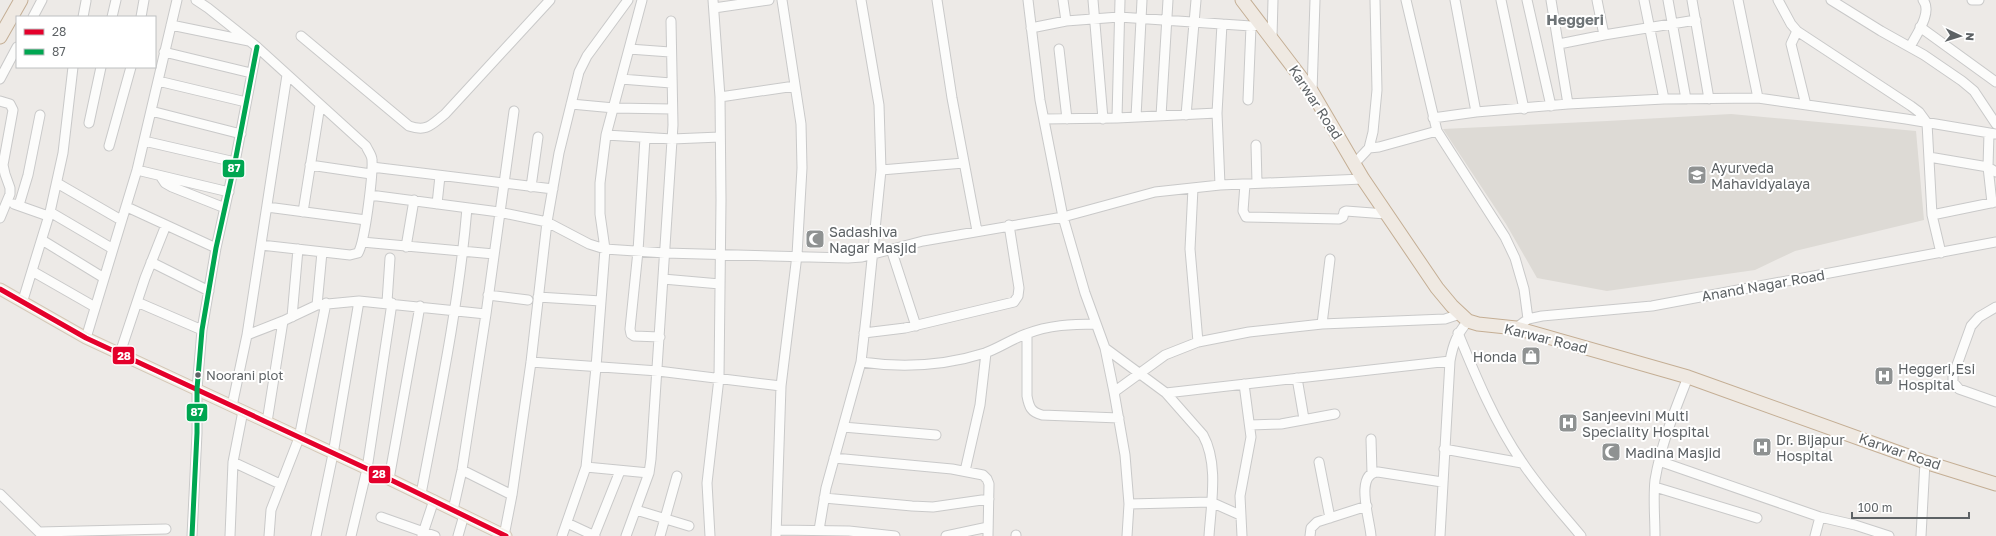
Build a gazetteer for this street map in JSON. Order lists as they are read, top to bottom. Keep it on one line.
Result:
{"streets":{"highway":["Karwar Road"],"street":["Anand Nagar Road"]},"districts":["Heggeri"],"places":{"school or university":["Ayurveda Mahavidyalaya"],"mosque":["Sadashiva Nagar Masjid","Madina Masjid"],"shop":["Honda"],"other":["Noorani plot"],"hospital":["Heggeri,Esi Hospital","Sanjeevini Multi Speciality Hospital","Dr. Bijapur Hospital"]},"lines":["transit line 87","transit line 28"],"legend":["28","87"],"scale_bar":"100 m","north":"right"}
